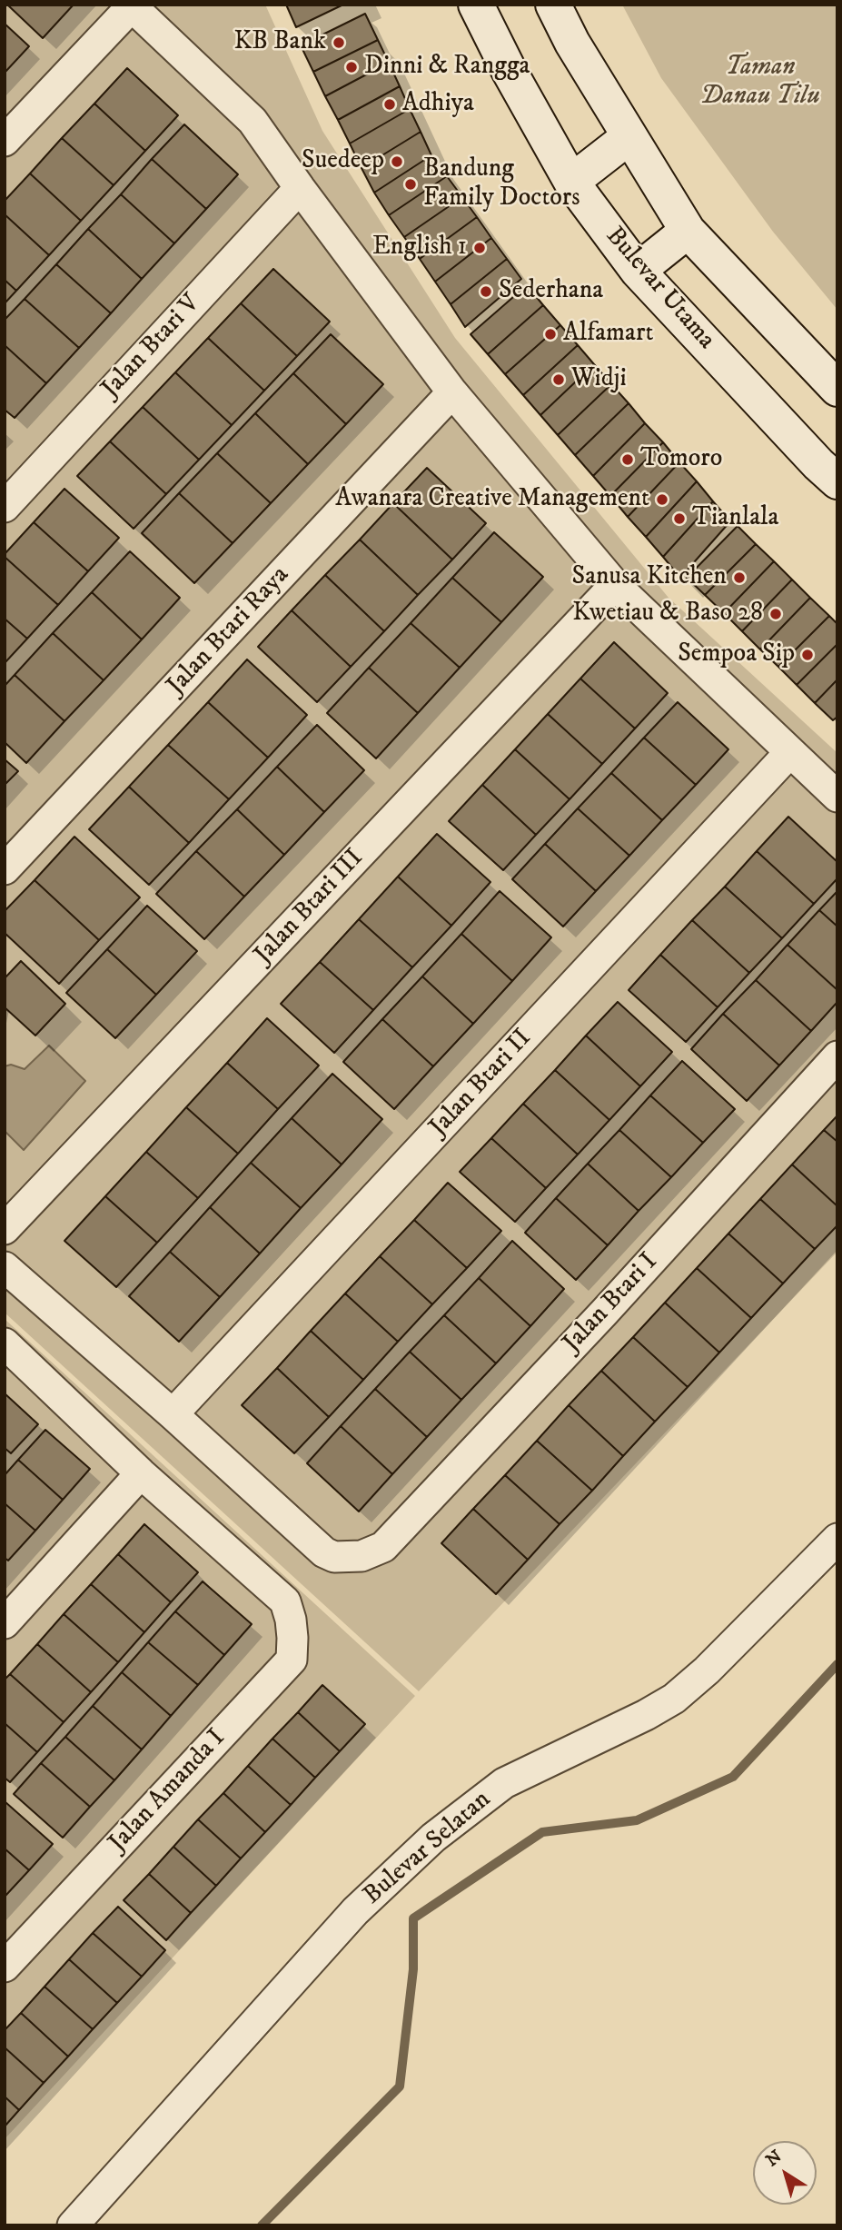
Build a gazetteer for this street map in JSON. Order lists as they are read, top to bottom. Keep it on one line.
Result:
{"streets":{"main road":["Bulevar Utama"],"street":["Jalan Btari V","Jalan Btari Raya","Jalan Btari III","Jalan Btari II","Jalan Btari I","Jalan Amanda I","Bulevar Selatan"]},"crossings":[["Jalan Btari II","Jalan Btari I"]],"parks":["Taman Danau Tilu"],"places":["KB Bank","Dinni & Rangga","Adhiya","Suedeep","Bandung Family Doctors","English 1","Sederhana","Alfamart","Widji","Tomoro","Awanara Creative Management","Tianlala","Sanusa Kitchen","Kwetiau & Baso 28","Sempoa Sip"],"north":"top left"}
